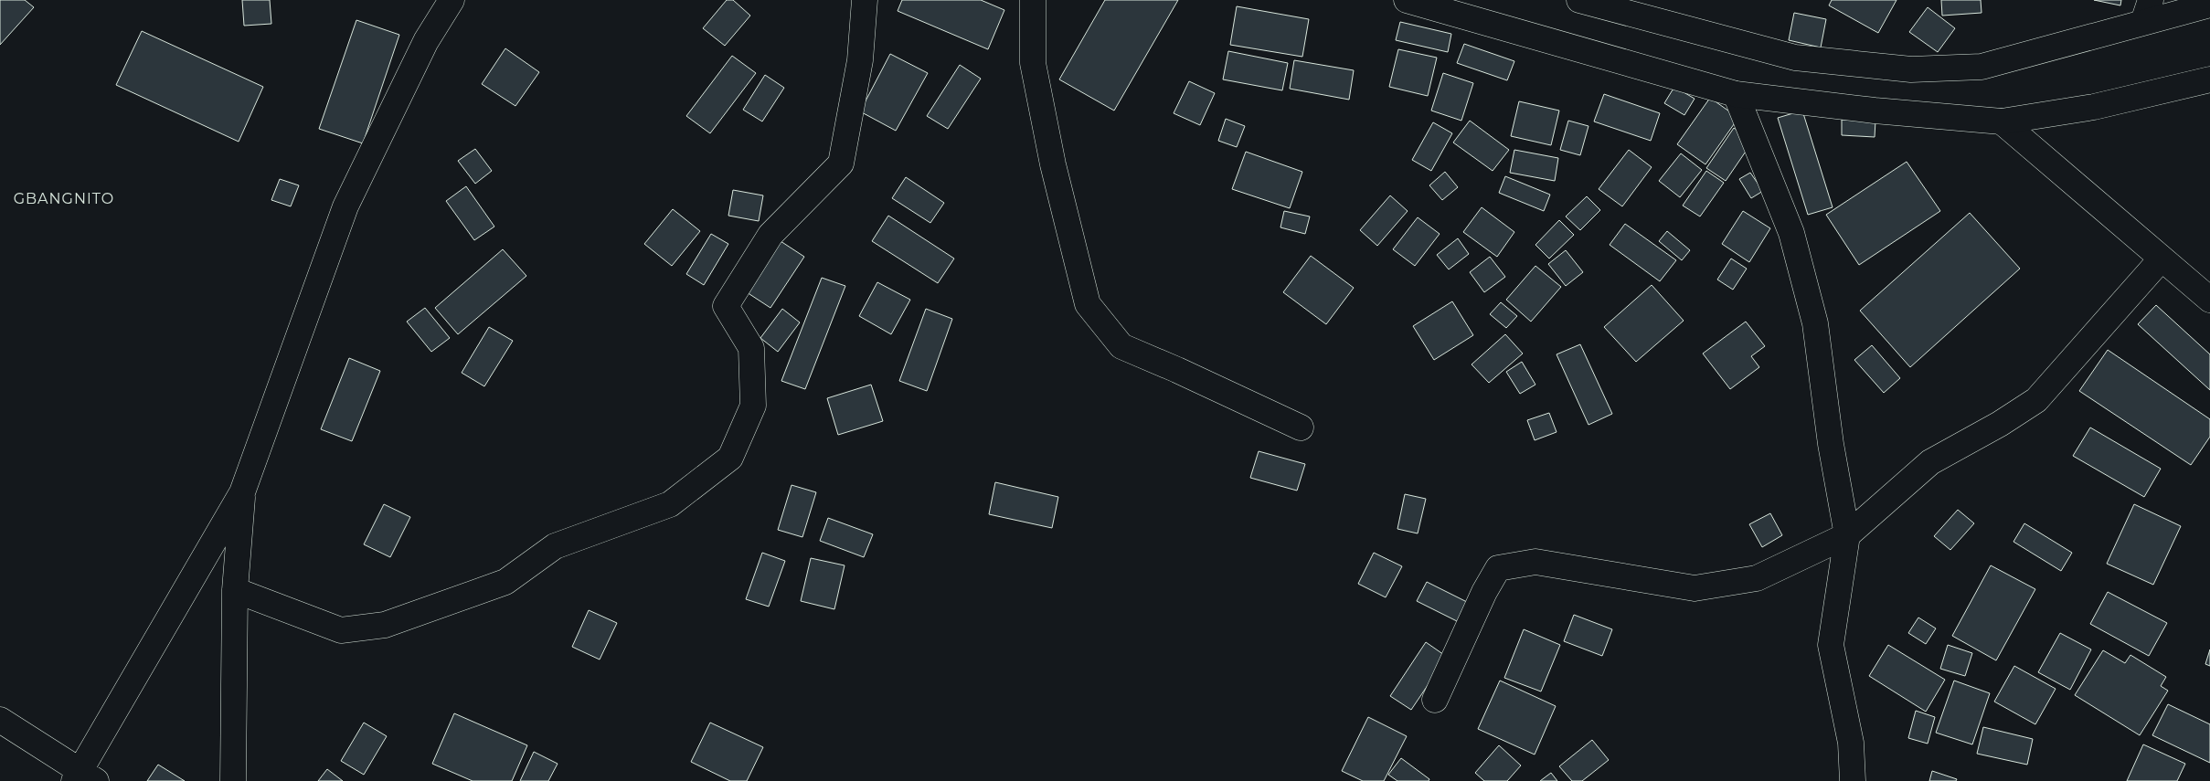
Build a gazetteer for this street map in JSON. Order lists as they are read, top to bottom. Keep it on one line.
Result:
{"districts":["GBANGNITO"]}
